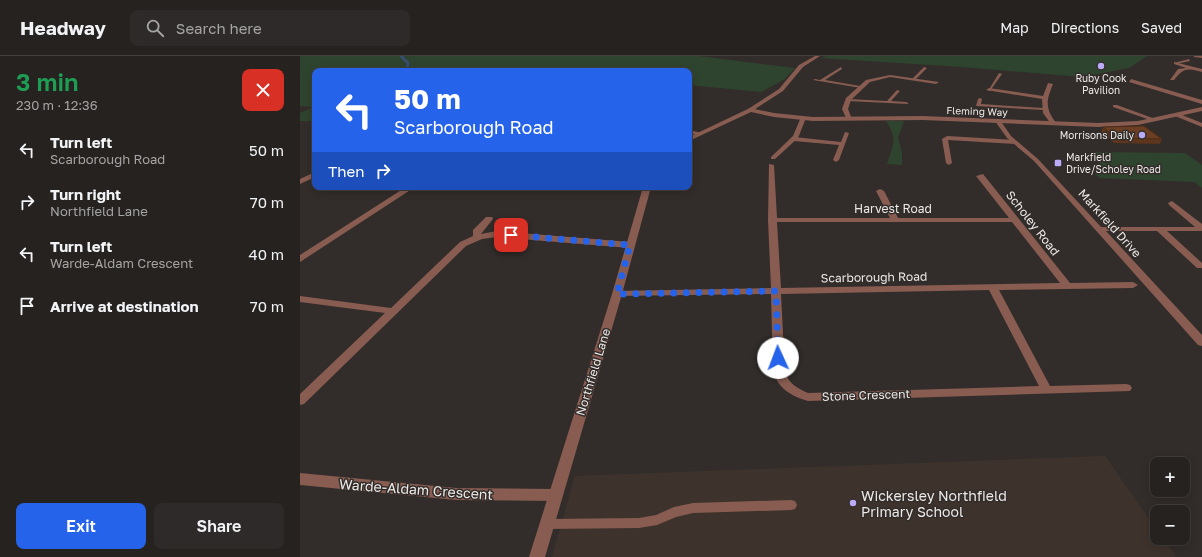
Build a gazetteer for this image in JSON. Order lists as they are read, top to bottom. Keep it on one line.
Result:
{"streets":{"street":["Fleming Way","Harvest Road","Scholey Road","Markfield Drive","Scarborough Road","Northfield Lane","Stone Crescent","Warde-Aldam Crescent"]},"crossings":[["Fleming Way","Markfield Drive"],["Harvest Road","Scholey Road"],["Harvest Road","Stone Crescent"],["Scholey Road","Scarborough Road"],["Scarborough Road","Northfield Lane"],["Scarborough Road","Stone Crescent"],["Northfield Lane","Warde-Aldam Crescent"]],"places":{"other":["Ruby Cook Pavilion","Morrisons Daily","Wickersley Northfield Primary School"],"transit":["Markfield Drive/Scholey Road"]},"page":{"header":"Headway","search":"Search here","nav":["Map","Directions","Saved"],"heading":["3 min","230 m · 12:36"],"turn":["50 m","Scarborough Road"],"list":[{"name":"Turn left","note":"Scarborough Road","value":"50 m"},{"name":"Turn right","note":"Northfield Lane","value":"70 m"},{"name":"Turn left","note":"Warde-Aldam Crescent","value":"40 m"},{"name":"Arrive at destination","value":"70 m"}],"then":"Then","map_buttons":["+","−"],"buttons":["Exit","Share"]}}
